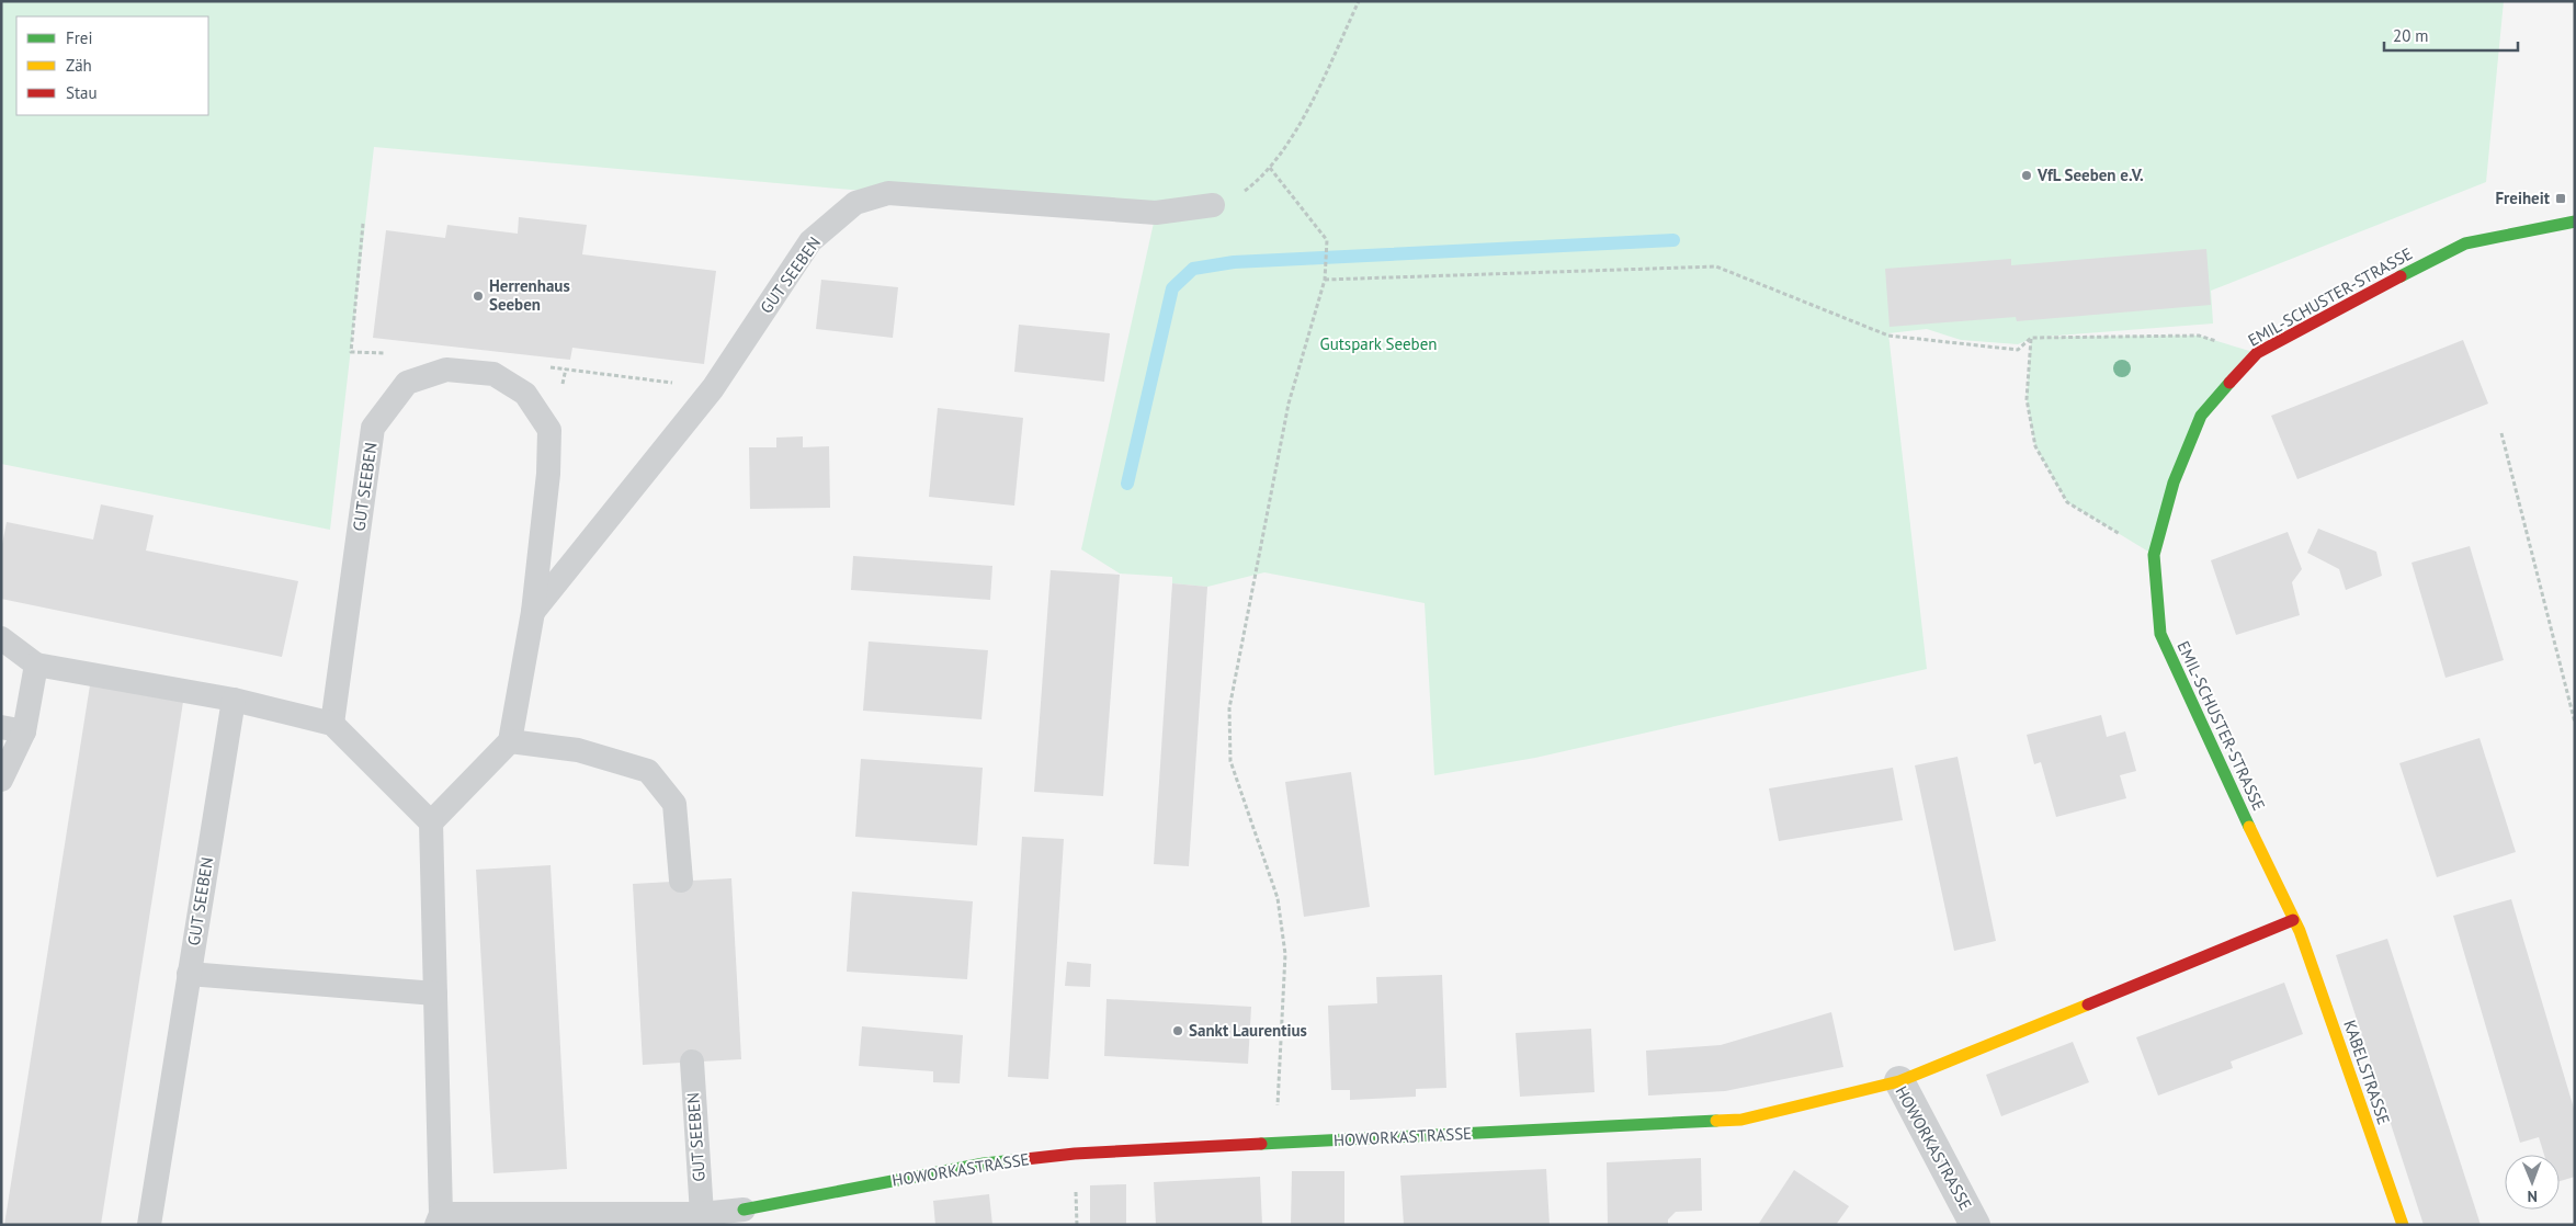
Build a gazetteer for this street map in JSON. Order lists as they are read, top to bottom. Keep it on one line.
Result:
{"streets":{"street":["EMIL-SCHUSTER-STRASSE","KABELSTRASSE","HOWORKASTRASSE"],"lane":["GUT SEEBEN"]},"crossings":[["EMIL-SCHUSTER-STRASSE","KABELSTRASSE"]],"parks":["Gutspark Seeben"],"places":{"other":["VfL Seeben e.V.","Herrenhaus Seeben","Sankt Laurentius"],"transit":["Freiheit"]},"legend":["Frei","Zäh","Stau"],"scale_bar":"20 m","north":"bottom"}
